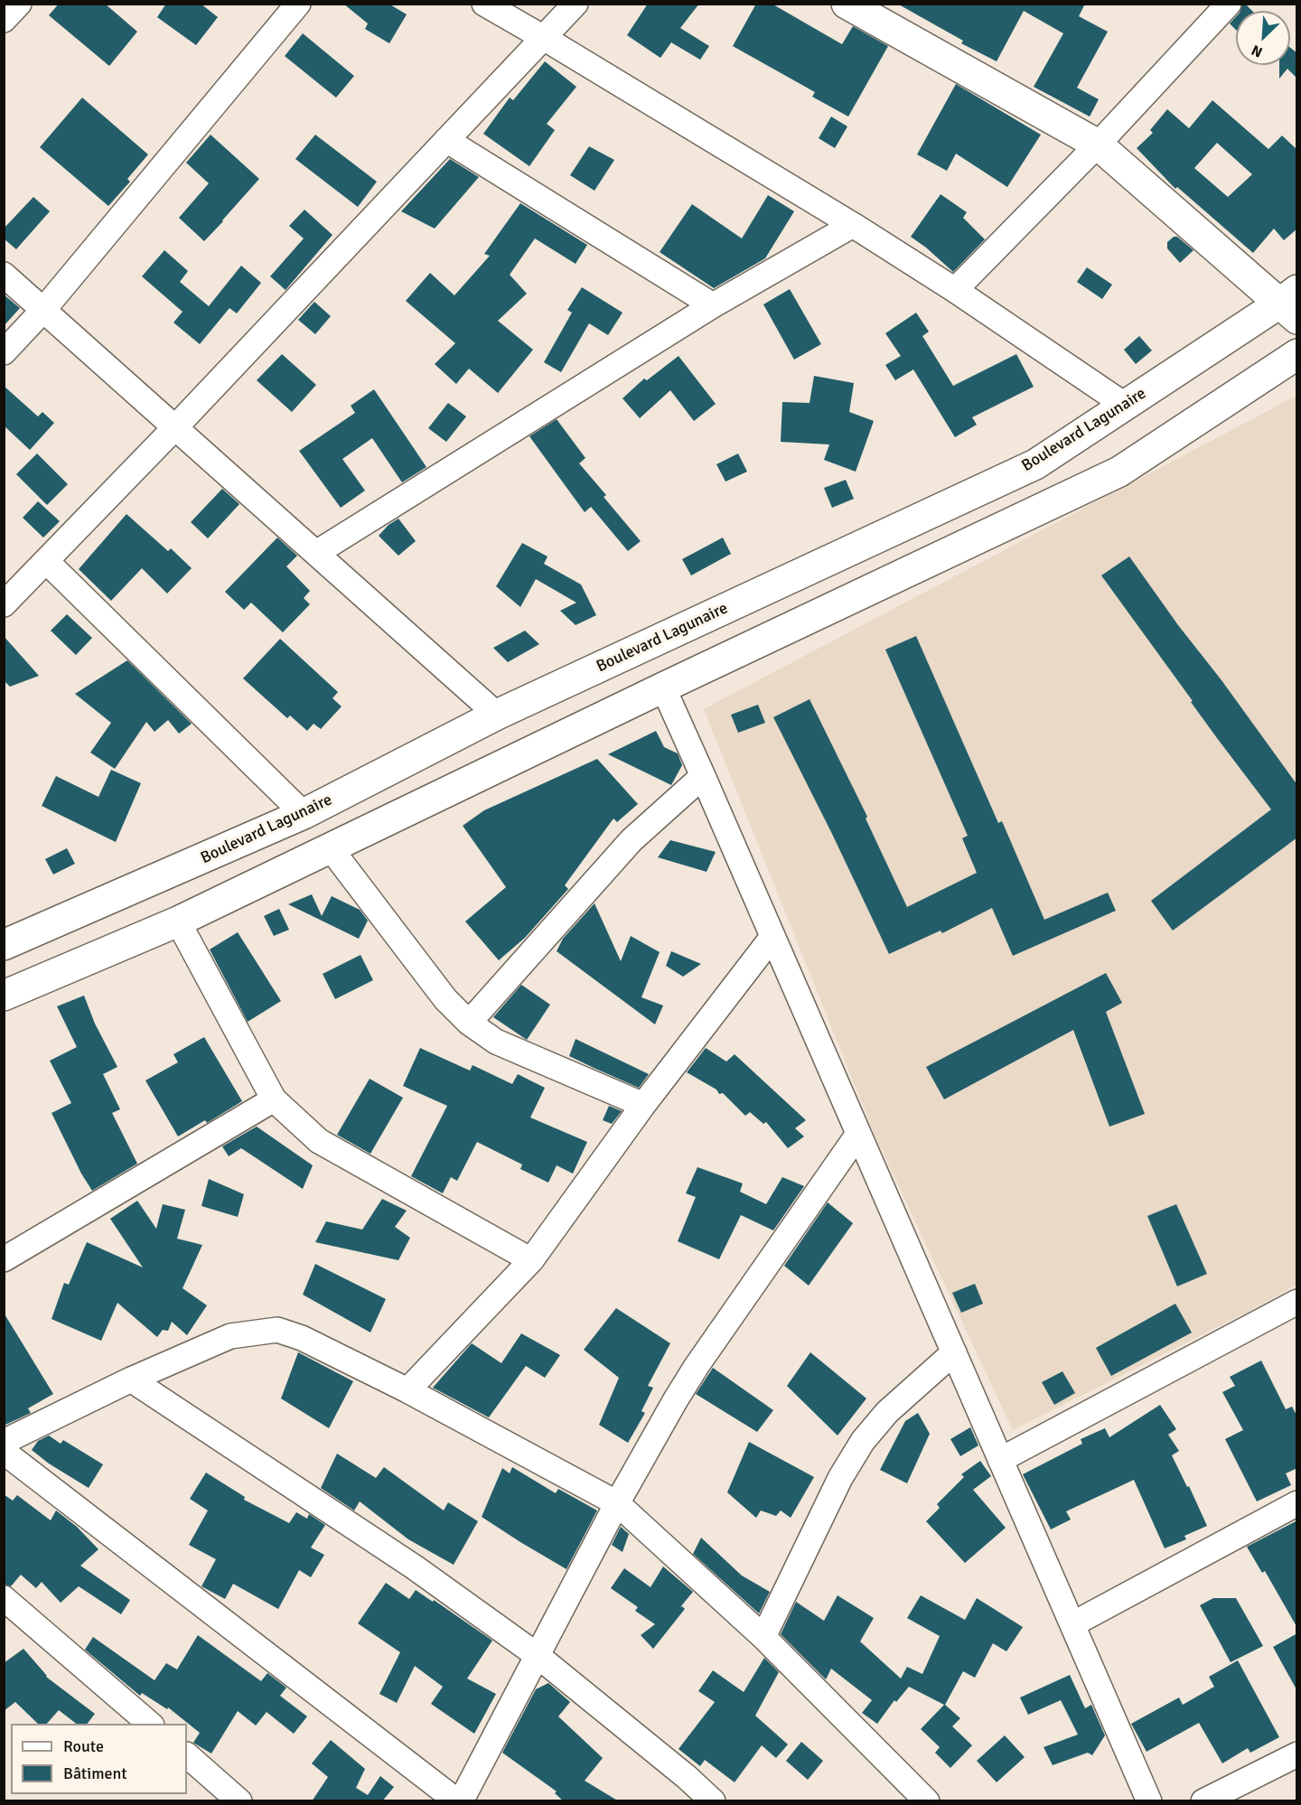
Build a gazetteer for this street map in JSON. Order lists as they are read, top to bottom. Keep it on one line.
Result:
{"streets":{"main road":["Boulevard Lagunaire"]},"legend":["Route","Bâtiment"],"north":"bottom left"}
